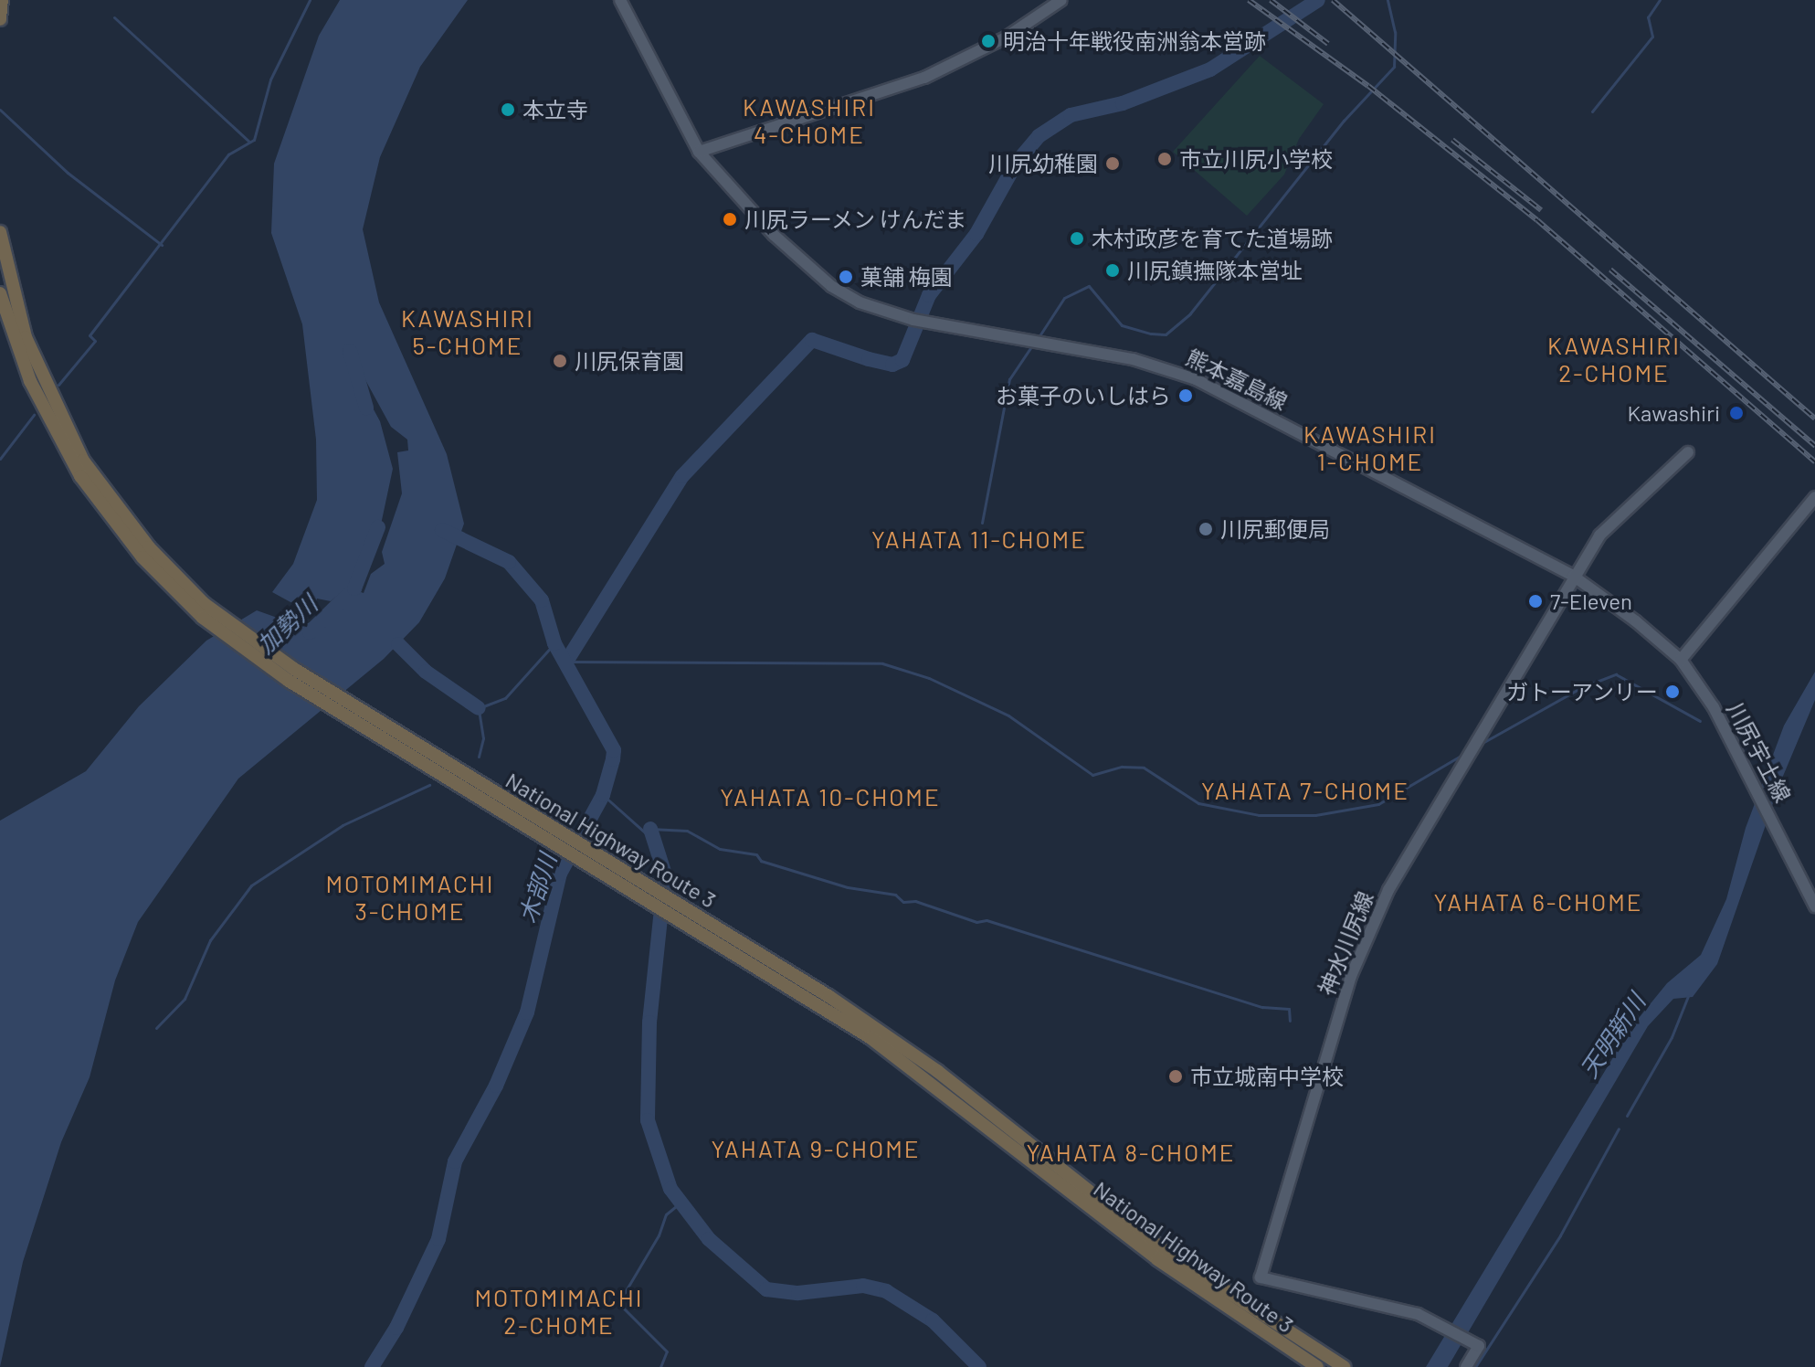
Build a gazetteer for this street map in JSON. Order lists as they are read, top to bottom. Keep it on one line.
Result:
{"streets":{"highway":["National Highway Route 3"],"main road":["熊本嘉島線","川尻宇土線","神水川尻線"]},"crossings":[["熊本嘉島線","川尻宇土線"],["熊本嘉島線","神水川尻線"]],"districts":["KAWASHIRI 4-CHOME","KAWASHIRI 5-CHOME","KAWASHIRI 2-CHOME","KAWASHIRI 1-CHOME","YAHATA 11-CHOME","YAHATA 7-CHOME","YAHATA 10-CHOME","MOTOMIMACHI 3-CHOME","YAHATA 6-CHOME","YAHATA 9-CHOME","YAHATA 8-CHOME","MOTOMIMACHI 2-CHOME"],"water":["加勢川","木部川","天明新川"],"places":["明治十年戦役南洲翁本営跡","本立寺","市立川尻小学校","川尻幼稚園","川尻ラーメン けんだま","木村政彦を育てた道場跡","川尻鎮撫隊本営址","菓舗 梅園","川尻保育園","お菓子のいしはら","Kawashiri","川尻郵便局","7-Eleven","ガトーアンリー","市立城南中学校"]}
